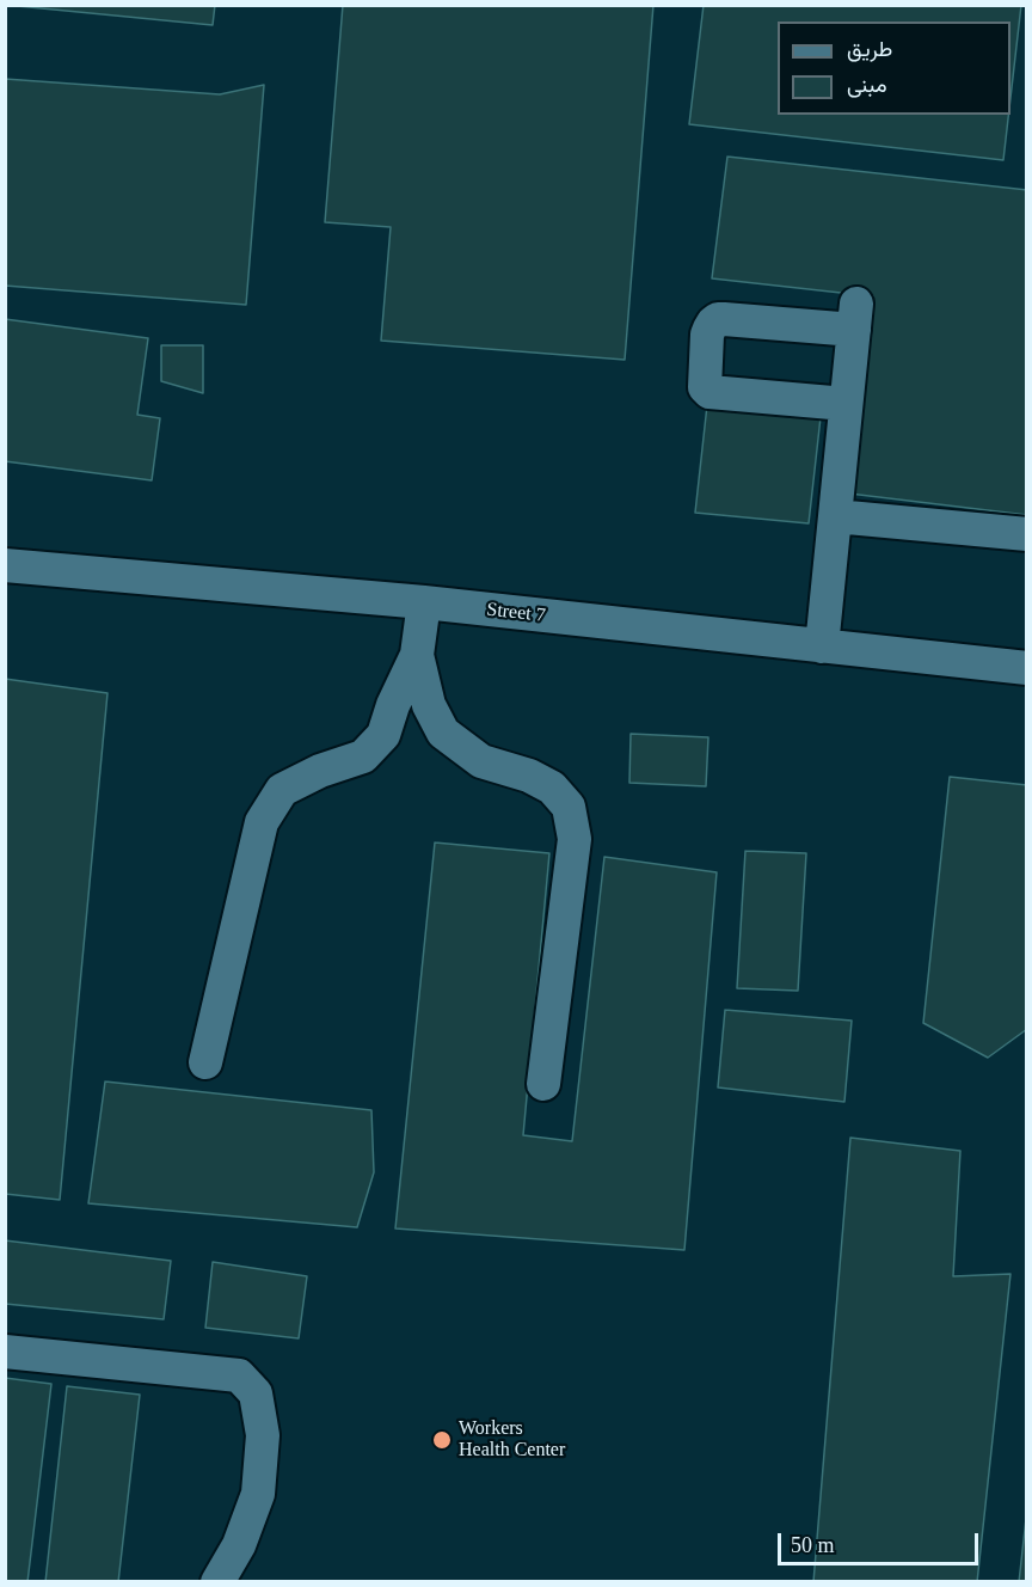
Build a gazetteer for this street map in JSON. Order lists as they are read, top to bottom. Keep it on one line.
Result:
{"streets":{"street":["Street 7"]},"places":["Workers Health Center"],"legend":["طريق","مبنى"],"scale_bar":"50 m"}
